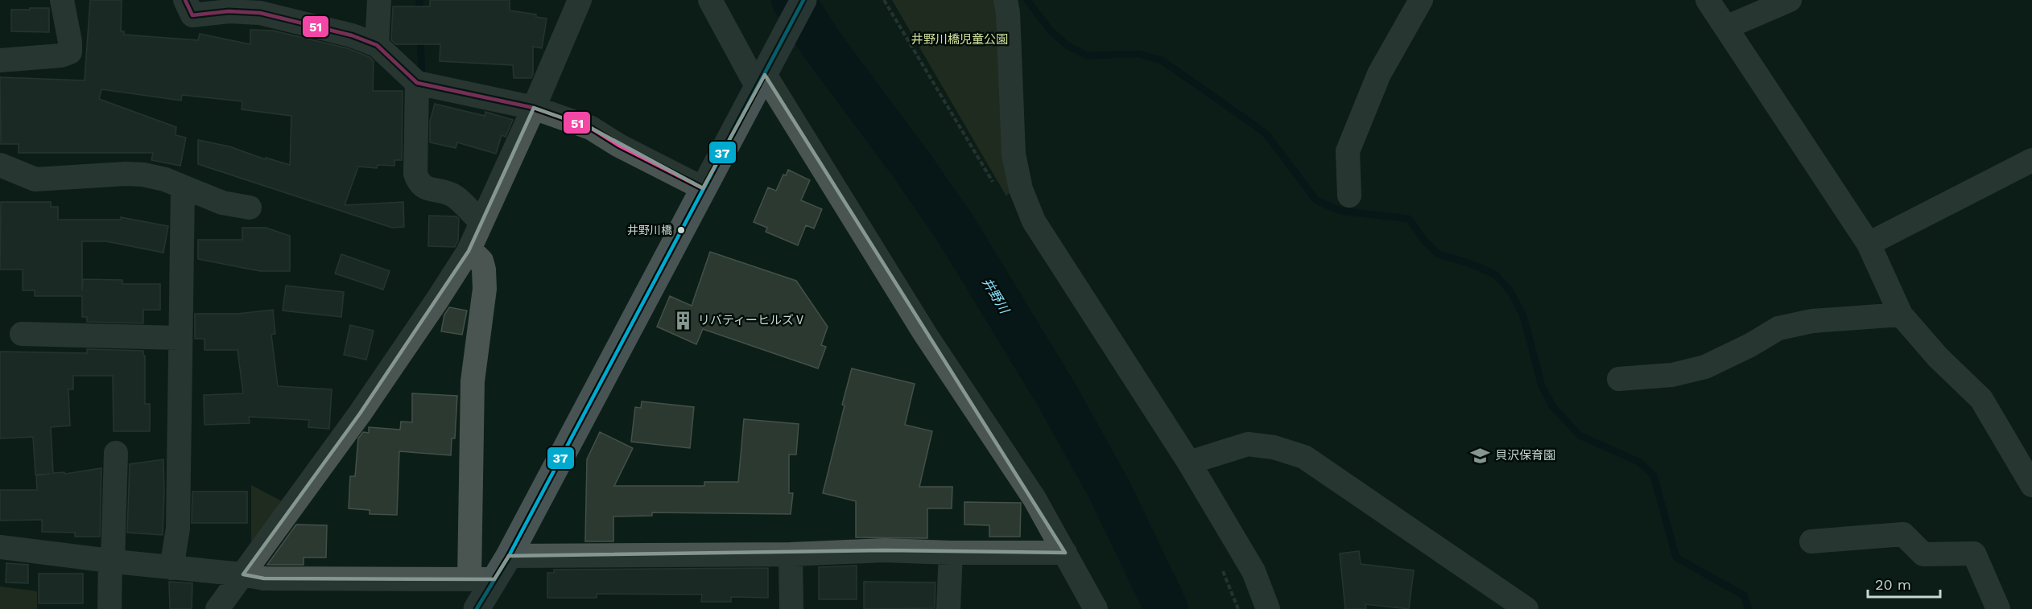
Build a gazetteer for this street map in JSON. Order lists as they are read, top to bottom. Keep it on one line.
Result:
{"water":["井野川"],"parks":["井野川橋児童公園"],"places":{"other":["井野川橋"],"building":["リバティーヒルズⅤ"],"school or university":["貝沢保育園"]},"lines":["transit line 37","transit line 51"],"scale_bar":"20 m"}
